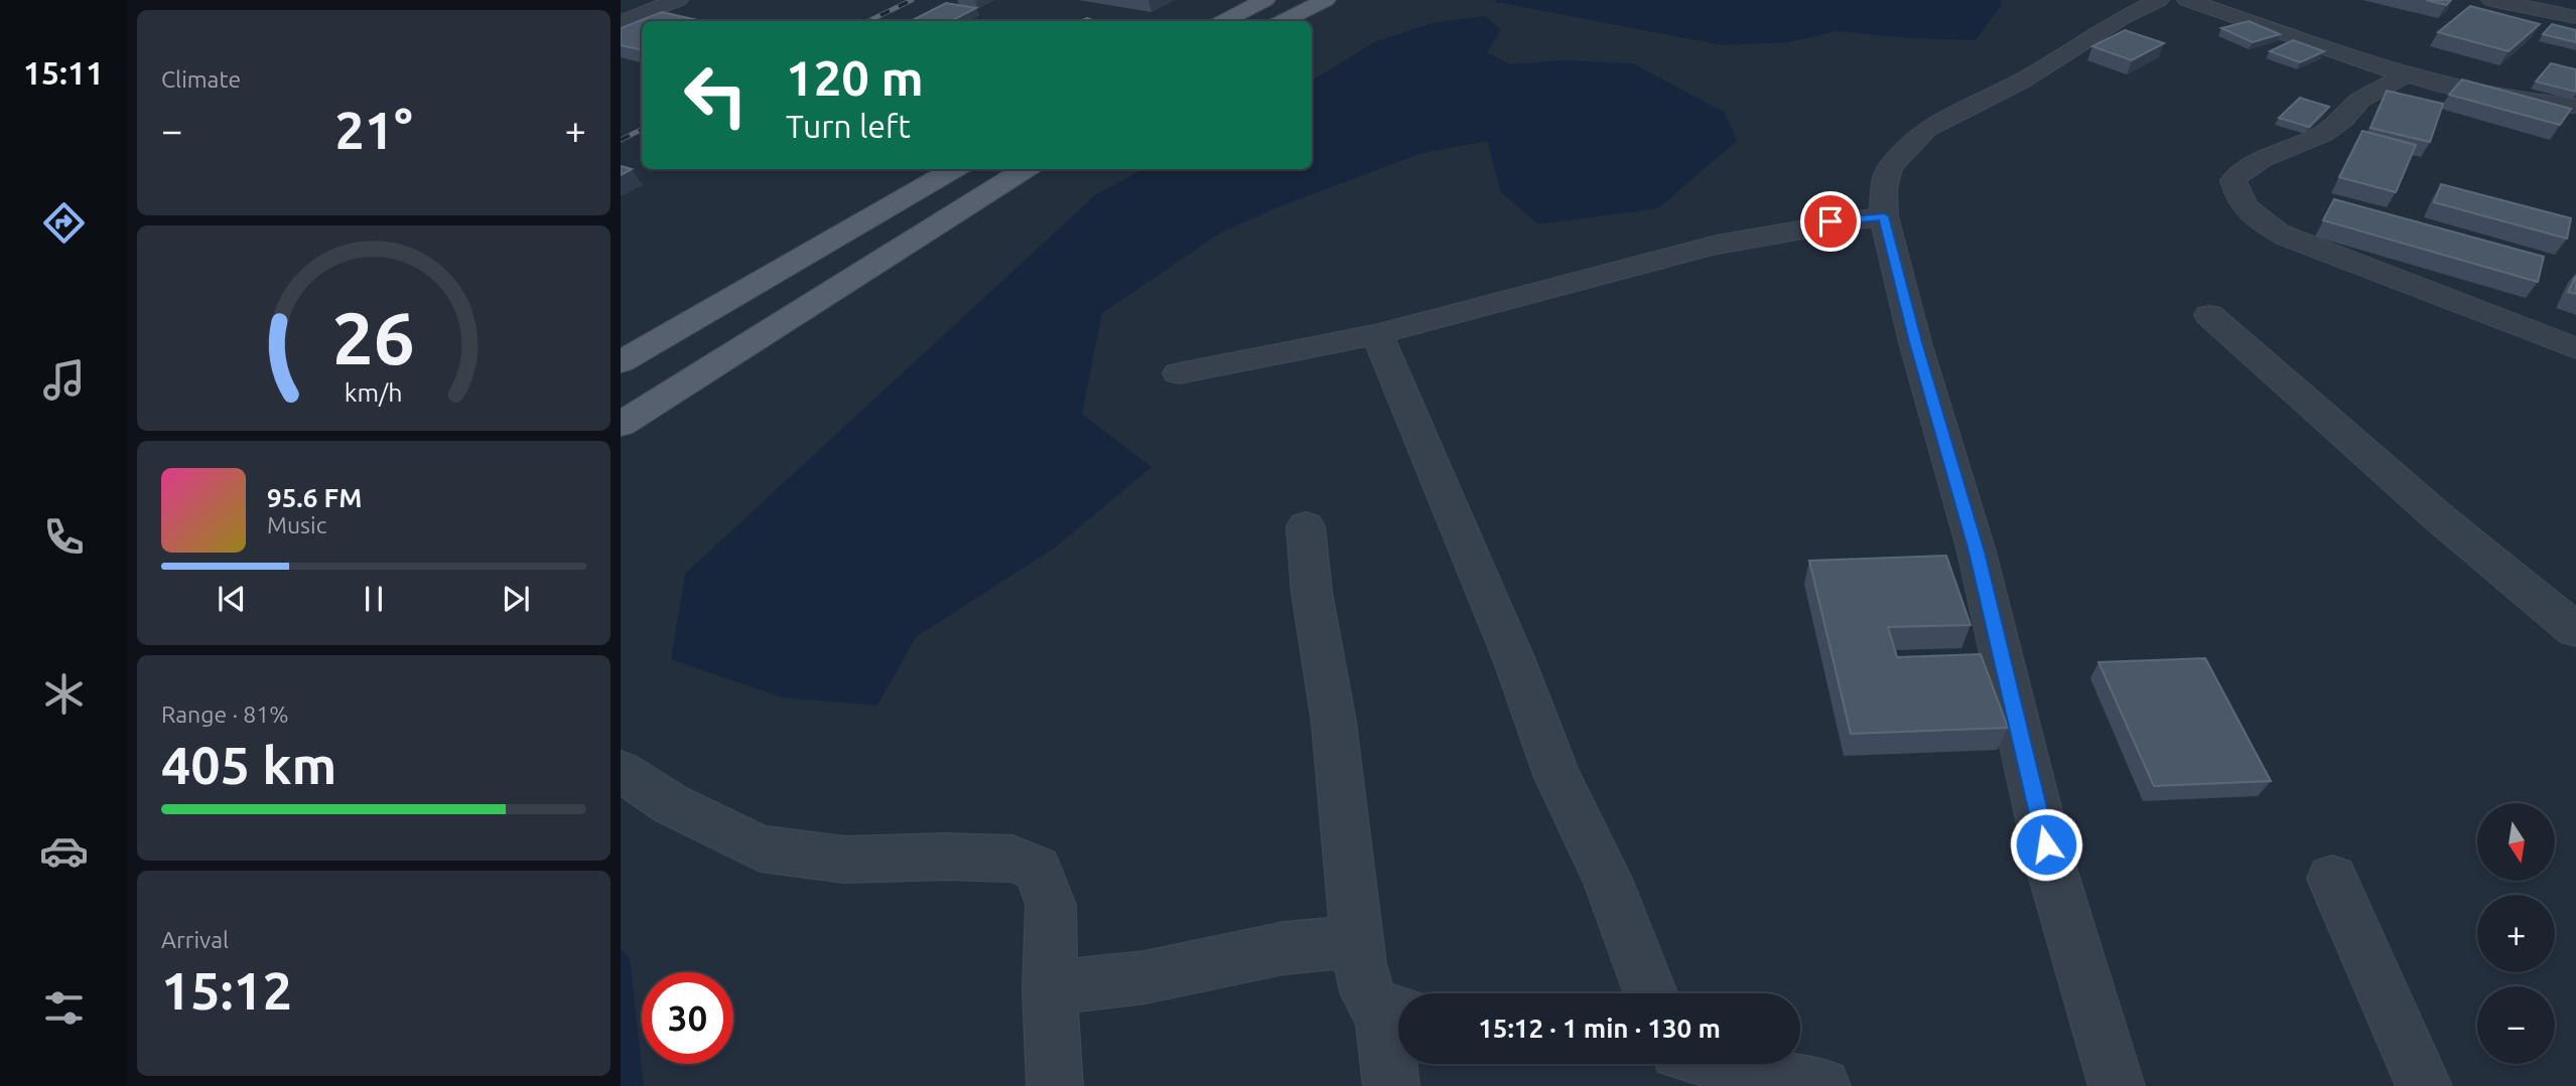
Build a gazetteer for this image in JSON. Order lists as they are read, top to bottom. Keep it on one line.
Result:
{"north":"bottom","page":{"tabs":"15:11","tile":["Climate",["Range · 81%","405 km"],["Arrival","15:12"]],"turn":["120 m","Turn left"],"heat":["−","21°","+"],"song":["95.6 FM","Music"],"map_buttons":["+","−"],"limit":"30","trip":"15:12 · 1 min · 130 m","gauge":["26","km/h"]}}
